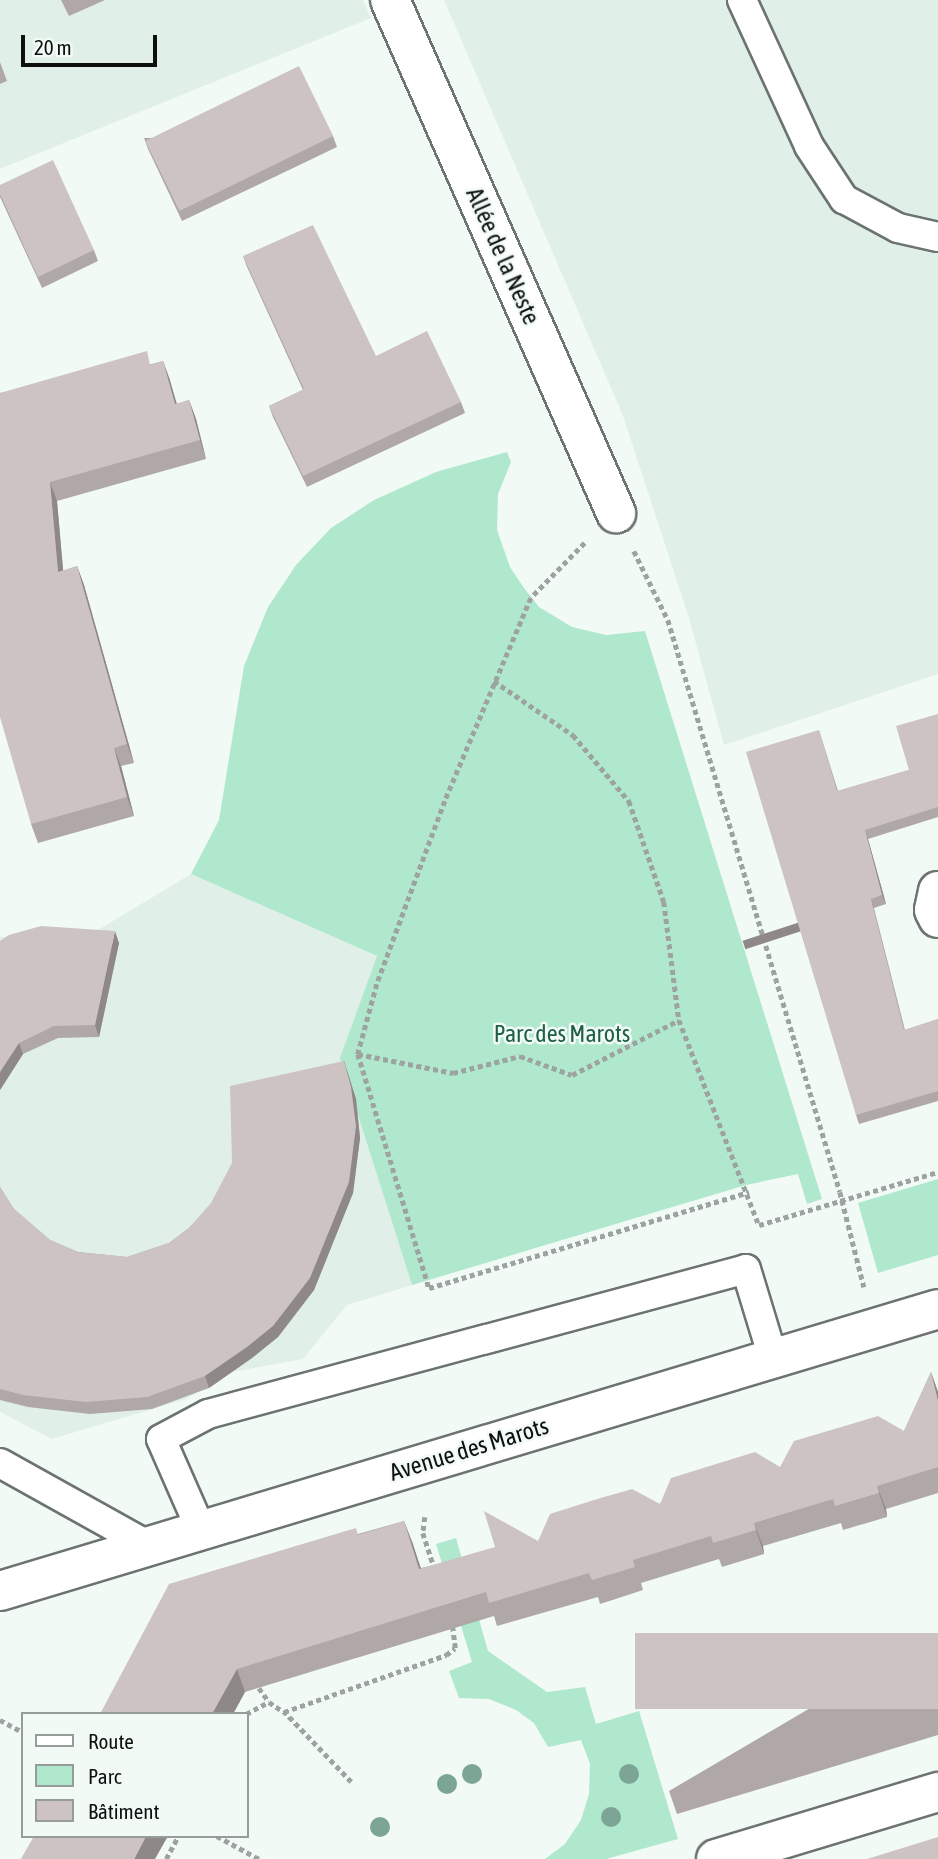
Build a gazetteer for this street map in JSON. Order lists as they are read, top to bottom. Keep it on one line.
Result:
{"streets":{"street":["Allée de la Neste","Avenue des Marots"]},"parks":["Parc des Marots"],"legend":["Route","Parc","Bâtiment"],"scale_bar":"20 m"}
